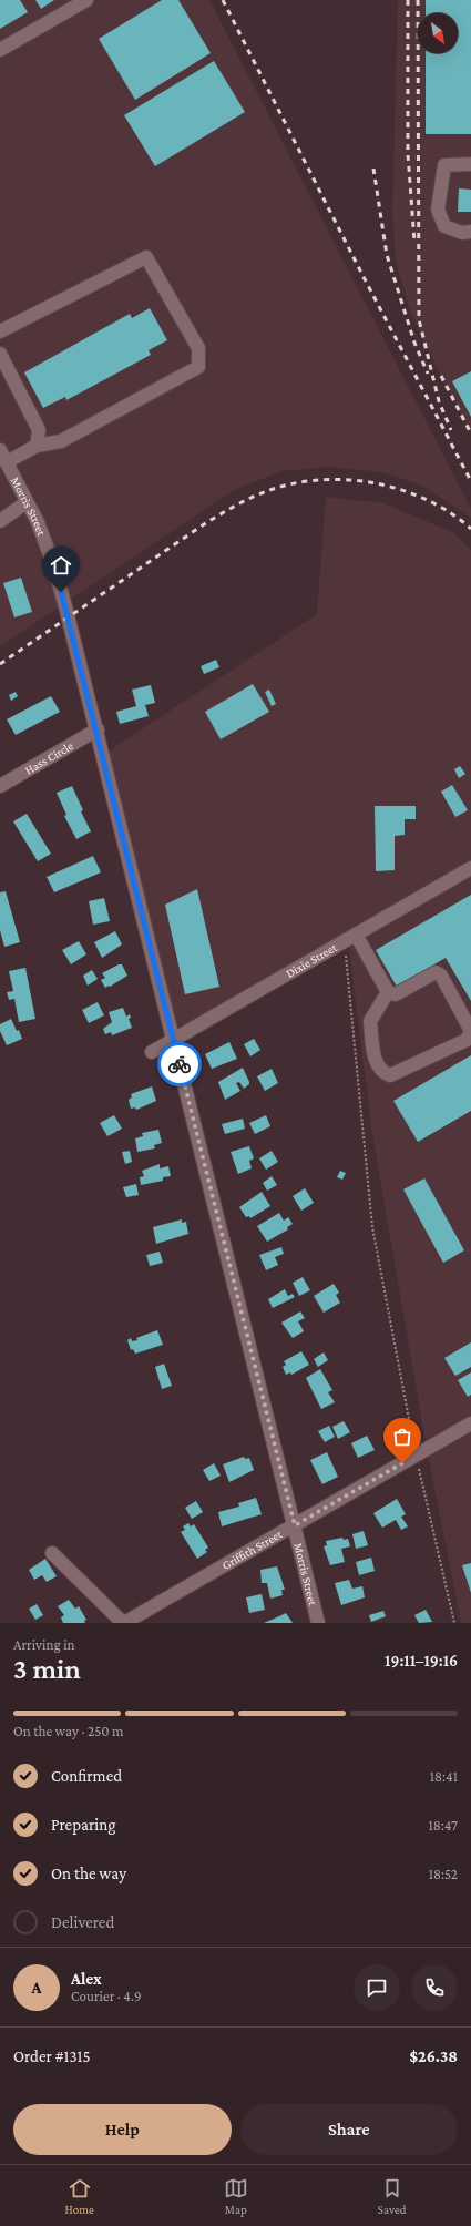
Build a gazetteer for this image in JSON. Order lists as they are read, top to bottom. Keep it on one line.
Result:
{"streets":{"street":["Morris Street","Hass Circle","Dixie Street","Griffith Street"]},"crossings":[["Morris Street","Hass Circle"],["Morris Street","Dixie Street"],["Morris Street","Griffith Street"]],"north":"bottom right","page":{"heading":["3 min","Arriving in","19:11–19:16"],"panel":["Alex","Courier · 4.9","Order #1315","$26.38"],"bar":"On the way · 250 m","list":[["Confirmed","18:41"],["Preparing","18:47"],["On the way","18:52"],"Delivered"],"round":"A","buttons":["Help","Share"],"tabs":["Home","Map","Saved"]}}
